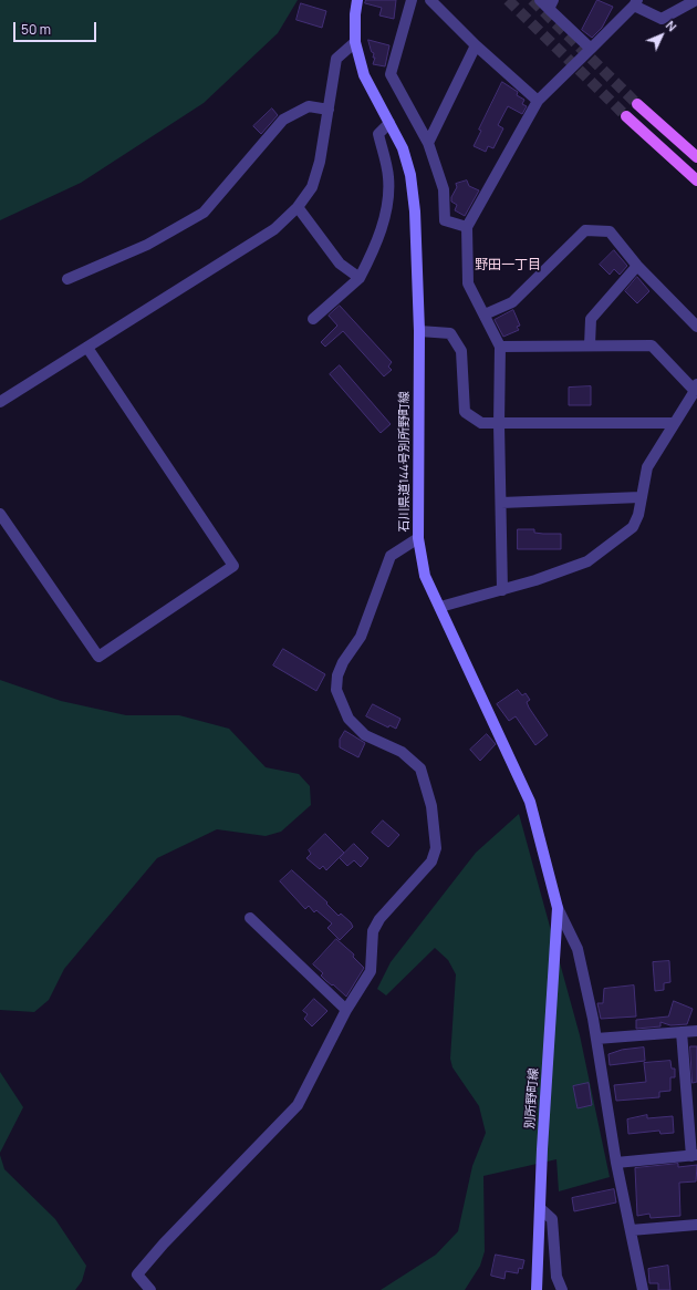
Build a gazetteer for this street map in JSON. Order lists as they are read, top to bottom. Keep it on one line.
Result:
{"streets":{"main road":["石川県道144号別所野町線","別所野町線"]},"crossings":[["石川県道144号別所野町線","別所野町線"]],"districts":["野田一丁目"],"scale_bar":"50 m","north":"top right"}
